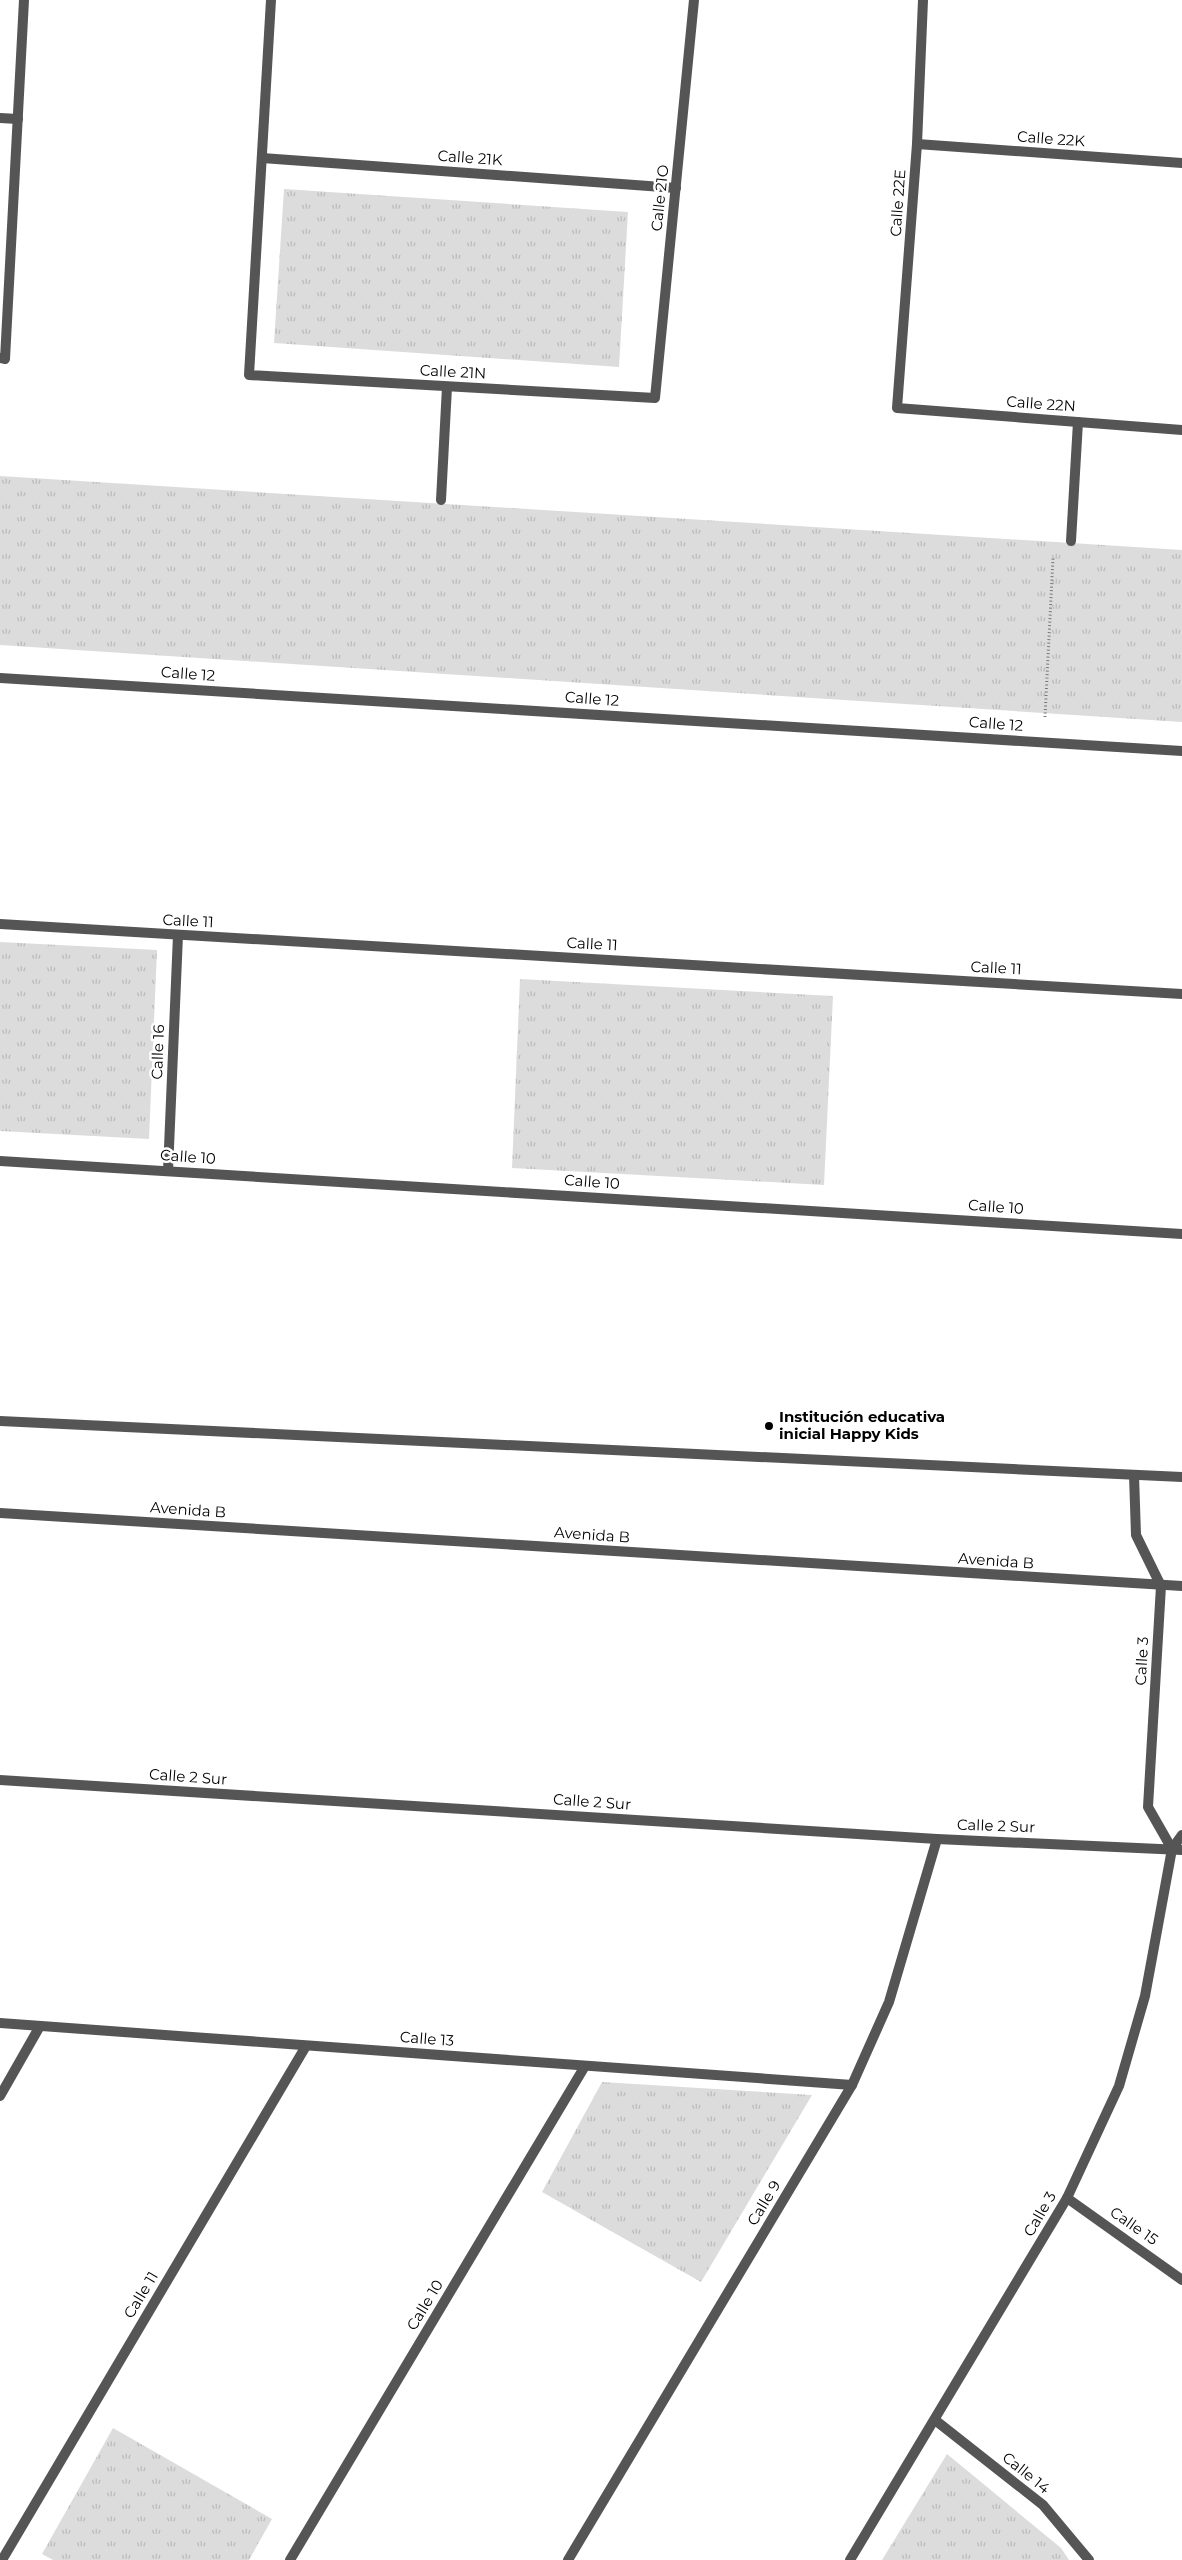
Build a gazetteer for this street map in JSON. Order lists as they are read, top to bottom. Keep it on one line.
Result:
{"streets":{"street":["Calle 22K","Calle 21K","Calle 21O","Calle 22E","Calle 21N","Calle 22N","Calle 12","Calle 11","Calle 16","Calle 10","Avenida B","Calle 3","Calle 2 Sur","Calle 13","Calle 9","Calle 15","Calle 14"]},"crossings":[["Calle 22K","Calle 22E"],["Calle 21K","Calle 21O"],["Calle 21K","Calle 21N"],["Calle 21O","Calle 21N"],["Calle 22E","Calle 22N"],["Calle 11","Calle 16"],["Calle 11","Calle 13"],["Calle 16","Calle 10"],["Calle 10","Calle 13"],["Avenida B","Calle 3"],["Calle 3","Calle 2 Sur"],["Calle 3","Calle 15"],["Calle 3","Calle 14"],["Calle 2 Sur","Calle 9"],["Calle 13","Calle 9"]],"places":["Institución educativa inicial Happy Kids"]}
